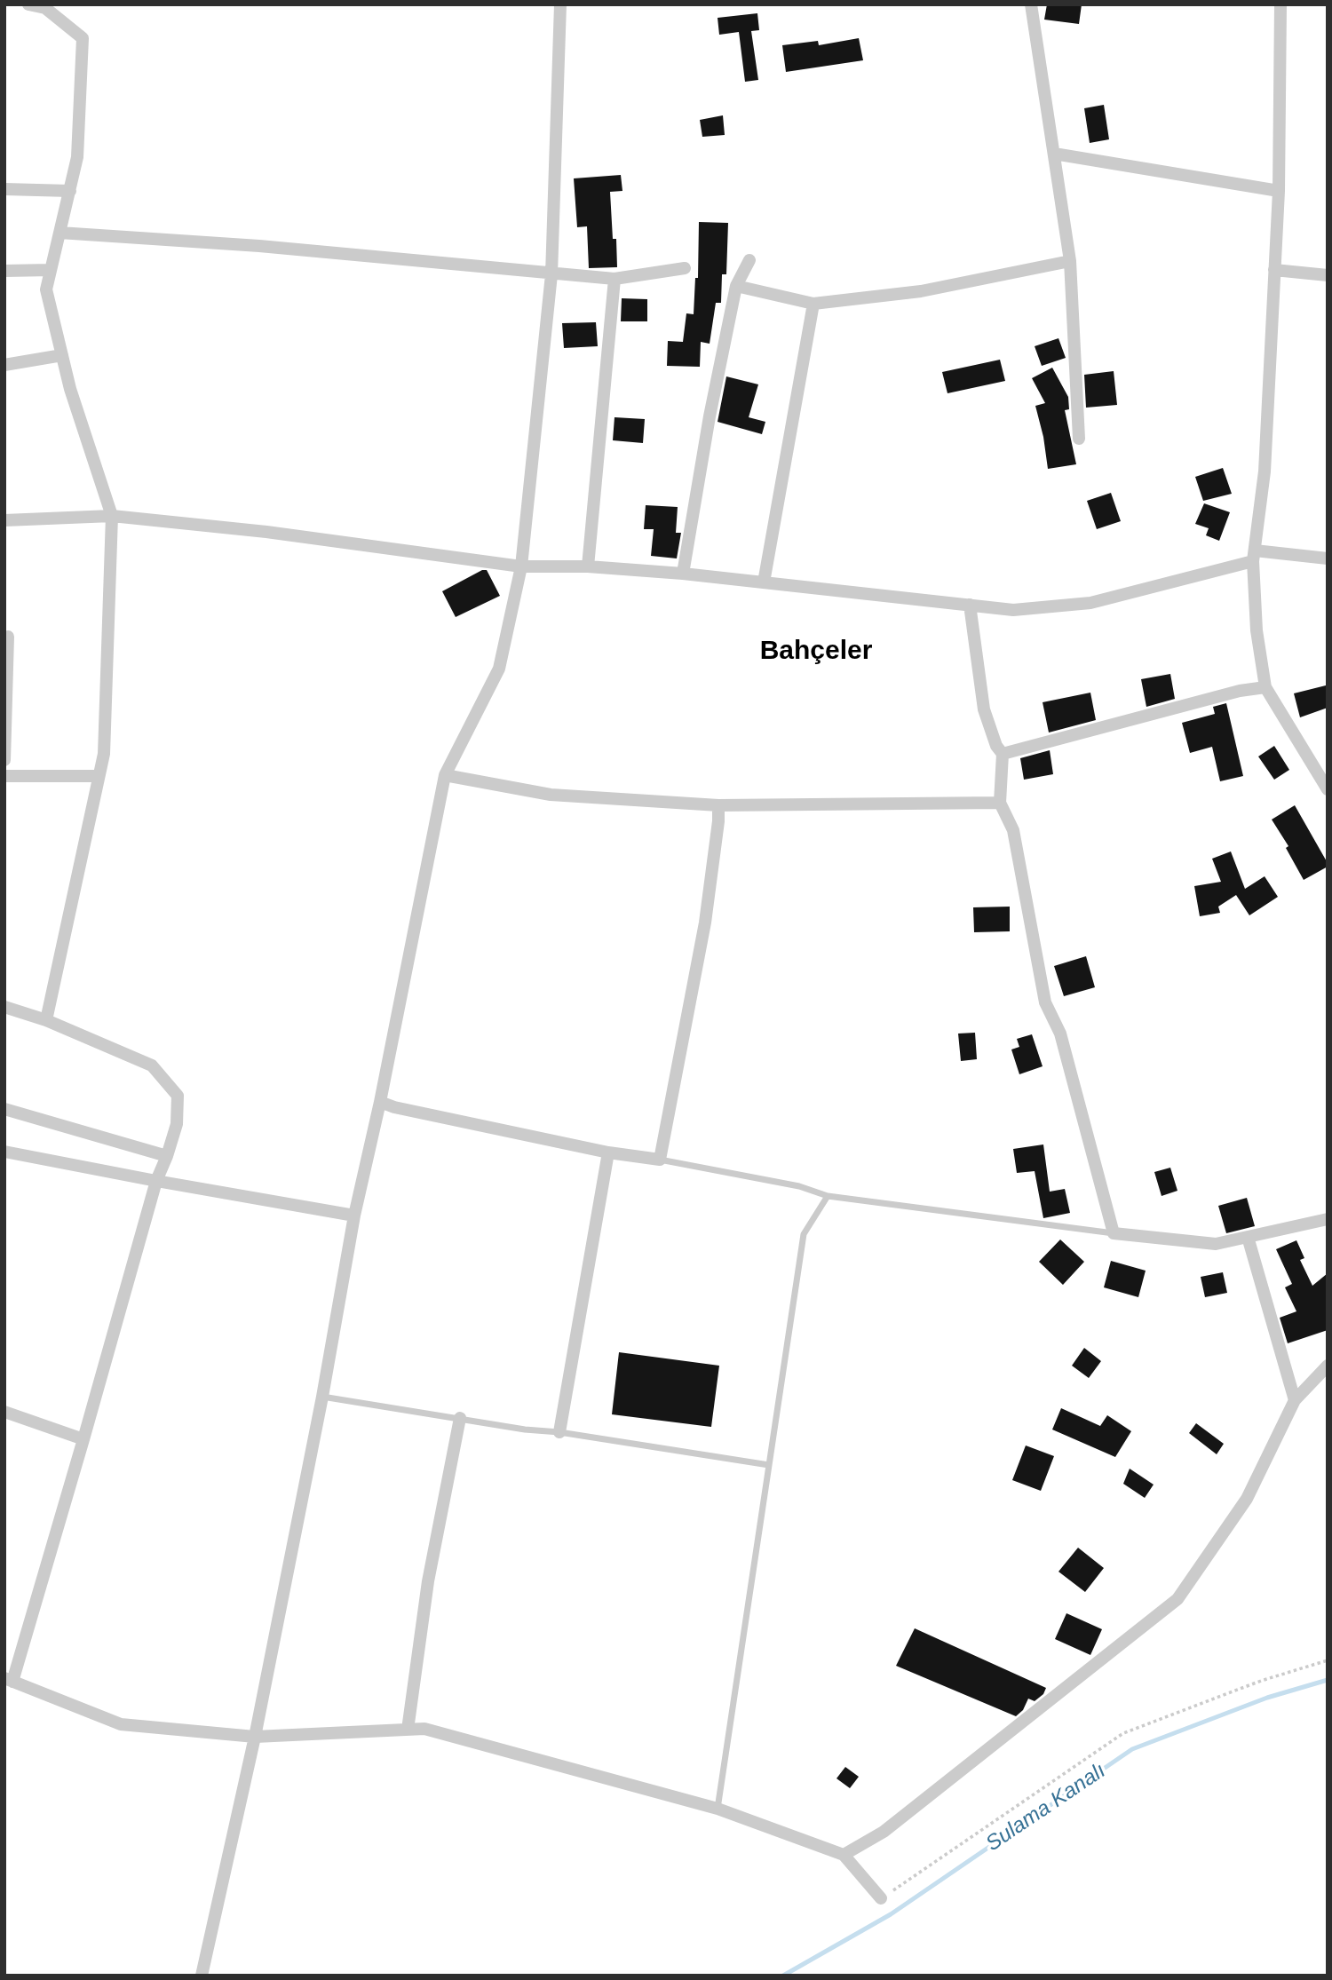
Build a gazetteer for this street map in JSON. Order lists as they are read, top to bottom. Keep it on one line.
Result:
{"districts":["Bahçeler"],"water":["Sulama Kanalı"]}
